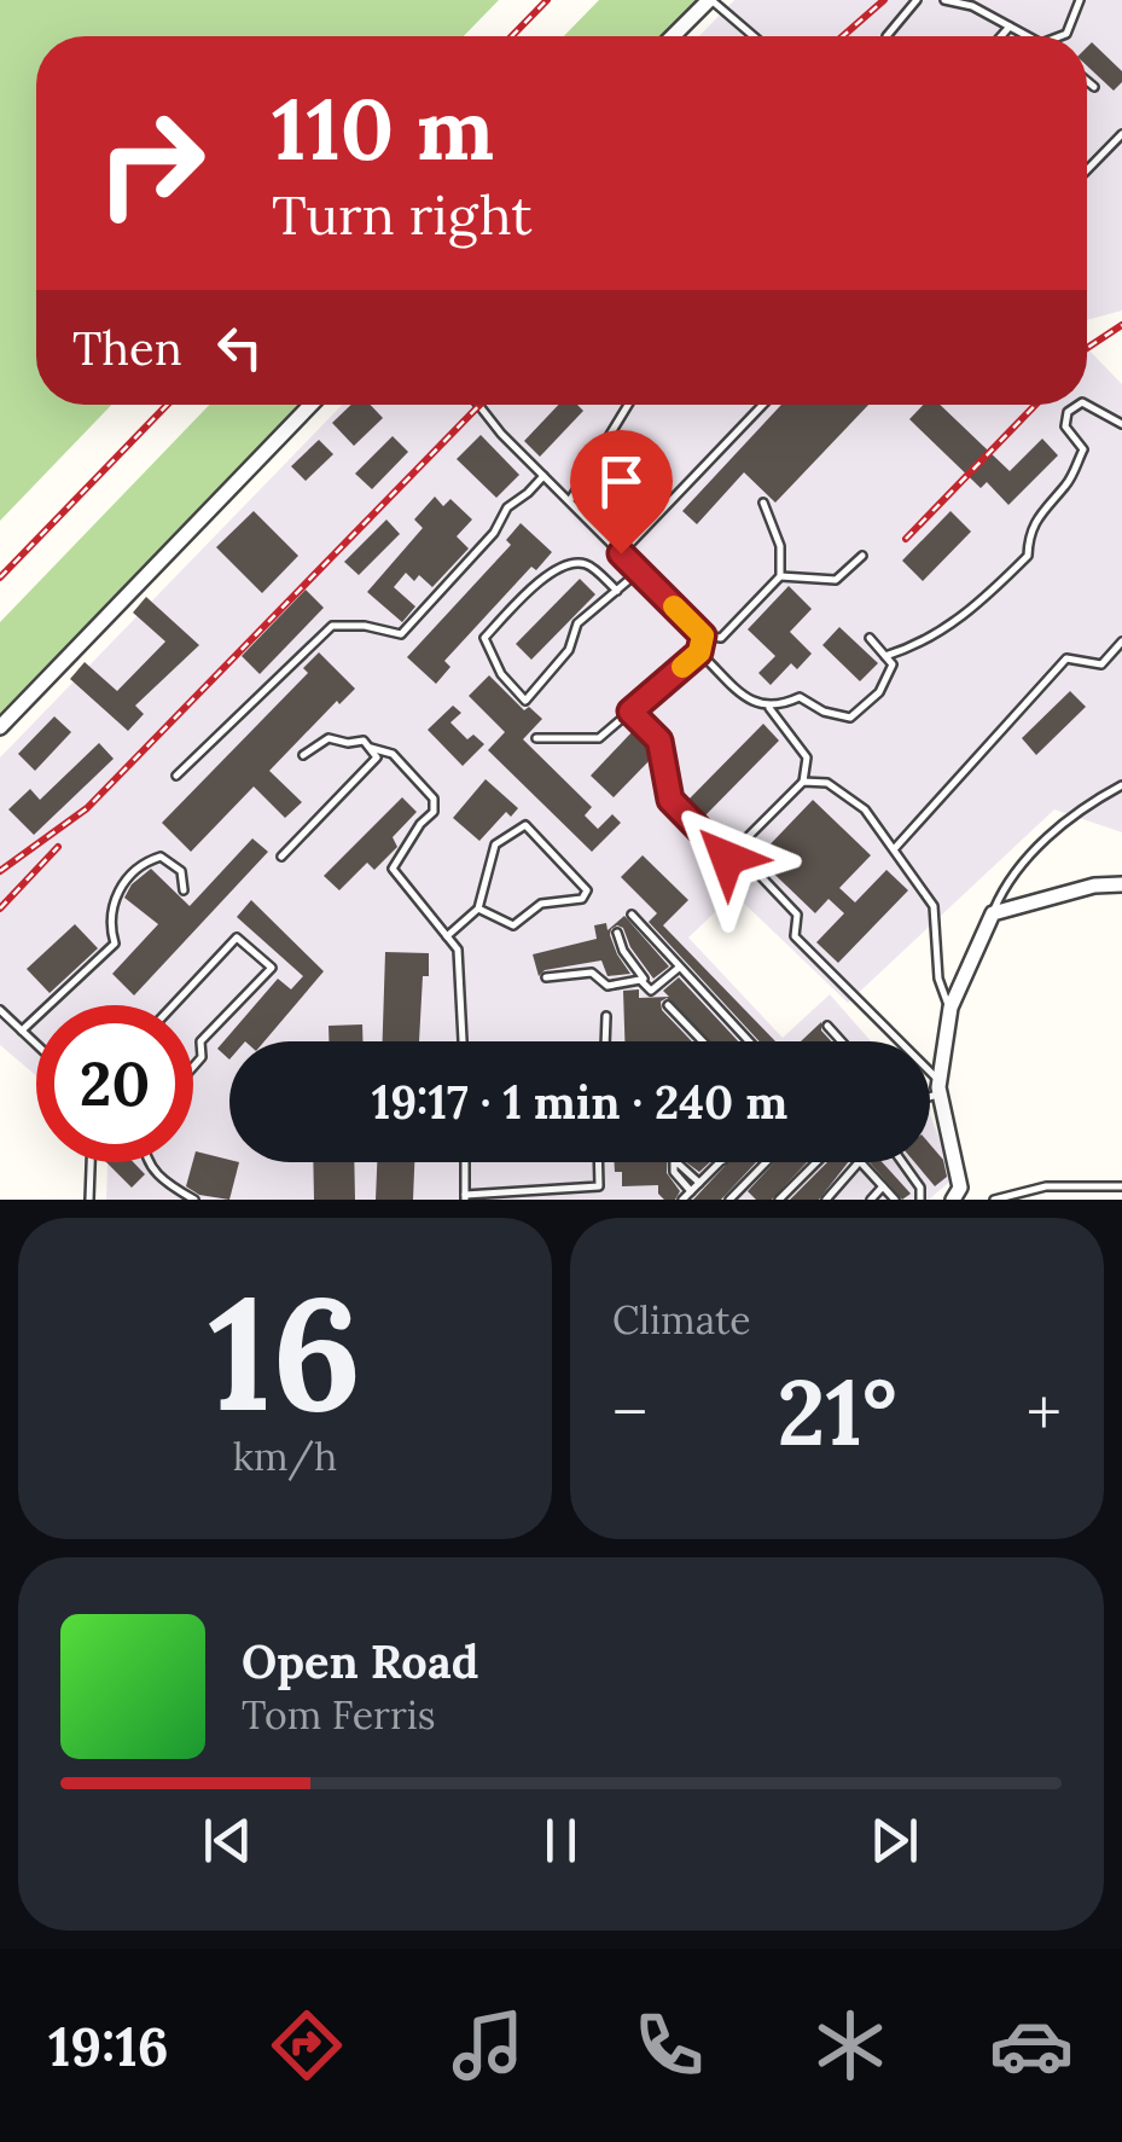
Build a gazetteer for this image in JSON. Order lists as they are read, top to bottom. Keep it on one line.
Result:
{"page":{"turn":["110 m","Turn right"],"then":"Then","limit":"20","trip":"19:17 · 1 min · 240 m","tile":[["16","km/h"],"Climate"],"heat":["−","21°","+"],"song":["Open Road","Tom Ferris"],"tabs":"19:16"}}
